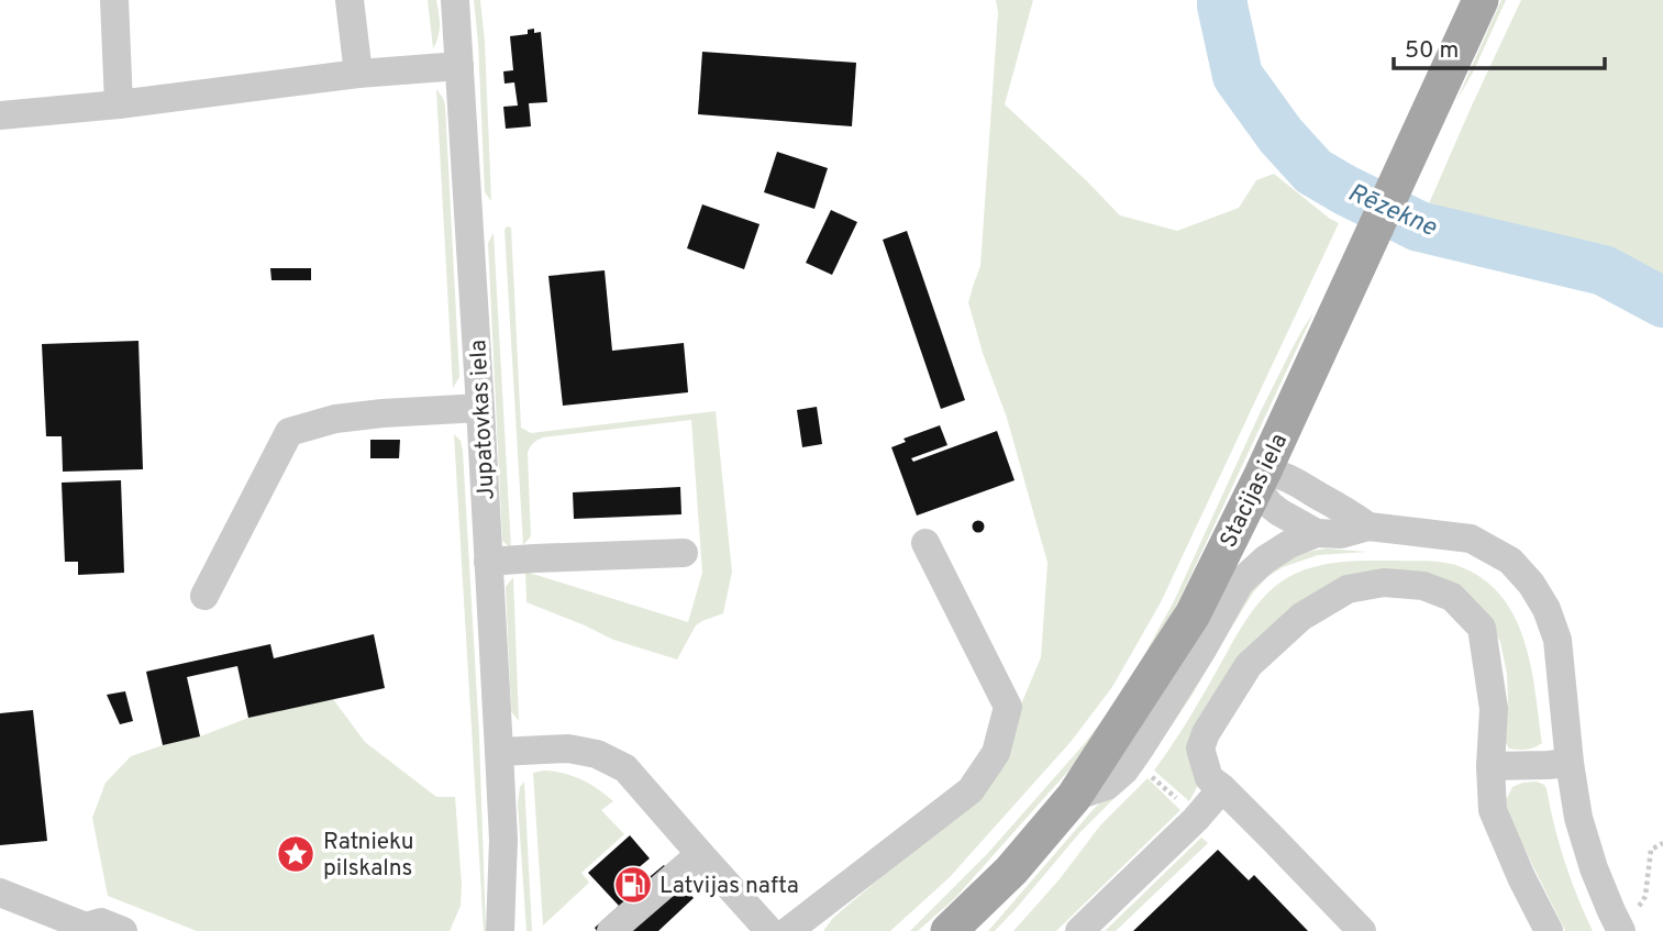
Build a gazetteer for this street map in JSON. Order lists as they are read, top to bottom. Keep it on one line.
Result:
{"streets":{"main road":["Stacijas iela"],"street":["Jupatovkas iela"]},"water":["Rēzekne"],"places":{"place":["Ratnieku pilskalns"],"fuel station":["Latvijas nafta"]},"scale_bar":"50 m"}
